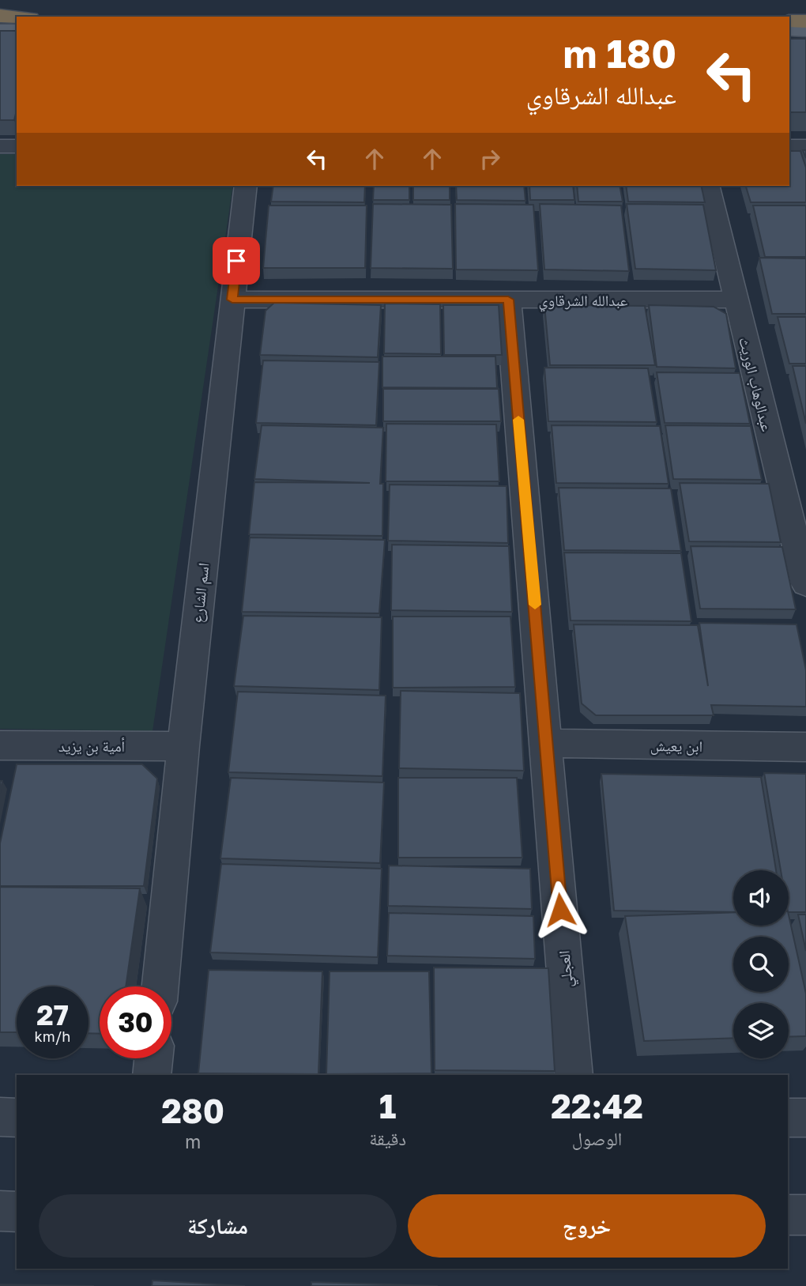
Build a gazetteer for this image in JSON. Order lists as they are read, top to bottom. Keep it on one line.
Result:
{"streets":{"street":["عبدالله الشرقاوي","عبدالوهاب الوريث","اسم الشارع","أمية بن يزيد","ابن يعيش","العجلي"]},"crossings":[["عبدالله الشرقاوي","عبدالوهاب الوريث"],["عبدالله الشرقاوي","اسم الشارع"],["عبدالله الشرقاوي","العجلي"],["اسم الشارع","أمية بن يزيد"],["ابن يعيش","العجلي"]],"page":{"turn":["180 m","عبدالله الشرقاوي"],"speed":"27 km/h","limit":"30","eta":["22:42","الوصول","1","دقيقة","280","m"],"buttons":["خروج","مشاركة"]}}
